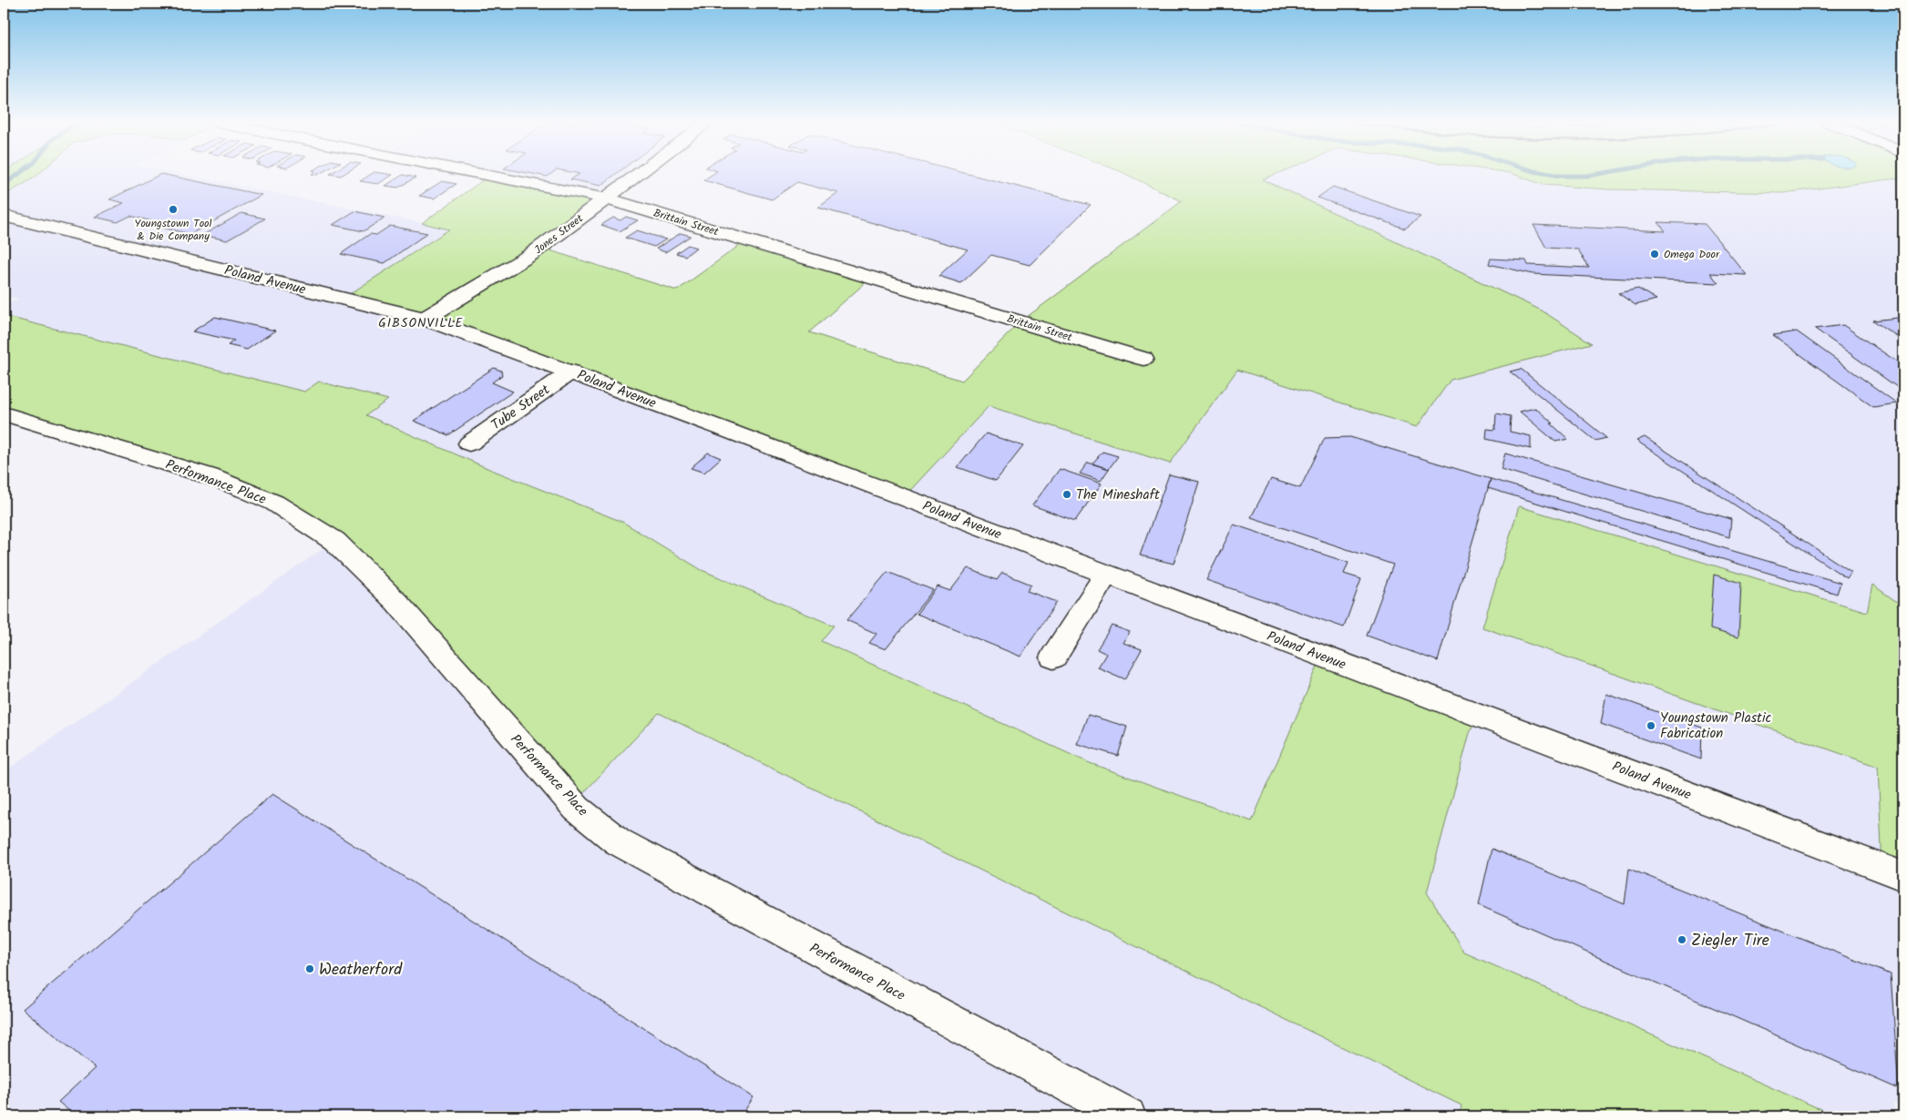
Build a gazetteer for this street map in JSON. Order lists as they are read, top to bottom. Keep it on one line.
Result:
{"streets":{"street":["Brittain Street","Jones Street","Poland Avenue","Tube Street","Performance Place"]},"crossings":[["Brittain Street","Jones Street"],["Jones Street","Poland Avenue"],["Poland Avenue","Tube Street"]],"districts":["GIBSONVILLE"],"places":["Youngstown Tool & Die Company","Omega Door","The Mineshaft","Youngstown Plastic Fabrication","Ziegler Tire","Weatherford"]}
